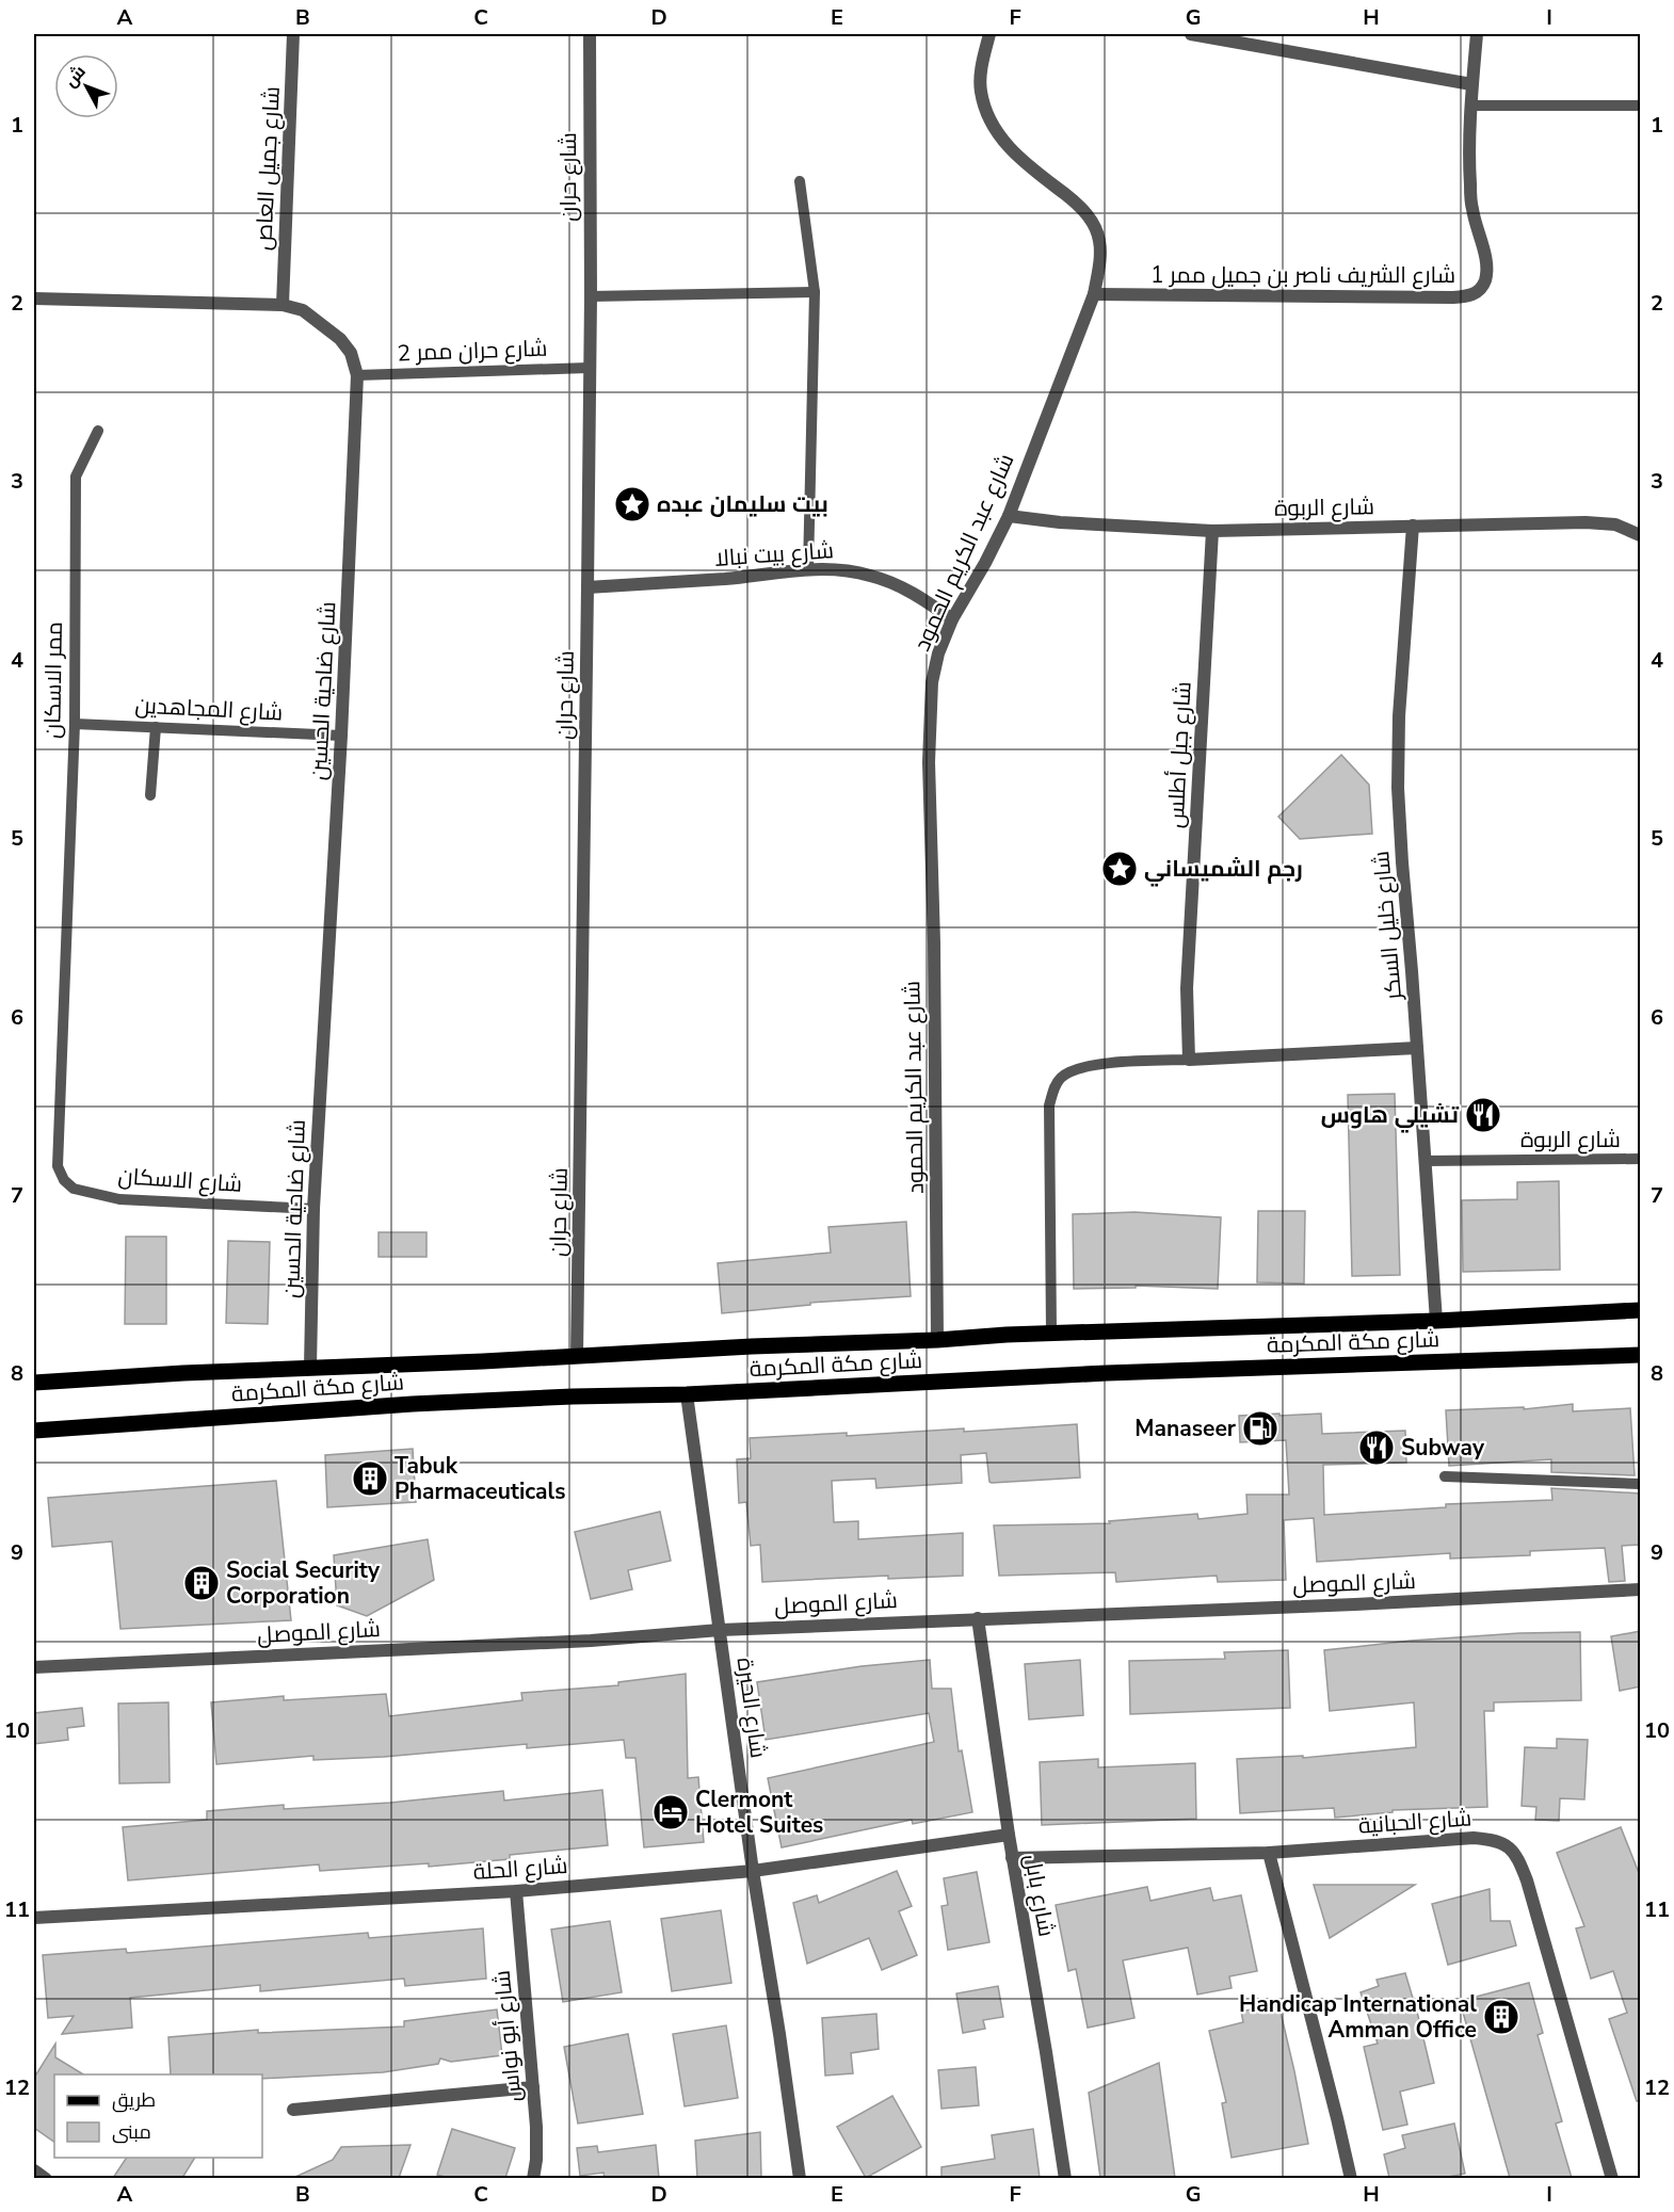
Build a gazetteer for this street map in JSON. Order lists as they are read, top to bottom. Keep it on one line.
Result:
{"streets":{"main road":["شارع مكة المكرمة"],"street":["شارع جميل العاص","شارع حران","شارع الشريف ناصر بن جميل ممر 1","شارع الربوة","شارع عبد الكريم الحمود","شارع بيت نبالا","شارع ضاحية الحسين","شارع جبل أطلس","شارع خليل السكر","شارع الموصل","شارع الحيرة","شارع الحبانية","شارع الحلة","شارع بابل","شارع أبو نواس"],"lane":["شارع حران ممر 2","ممر الاسكان","شارع المجاهدين","شارع الاسكان"]},"crossings":[["شارع جميل العاص","شارع ضاحية الحسين"],["شارع حران","شارع حران ممر 2"],["شارع حران","شارع بيت نبالا"],["شارع حران","شارع مكة المكرمة"],["شارع الشريف ناصر بن جميل ممر 1","شارع عبد الكريم الحمود"],["شارع حران ممر 2","شارع ضاحية الحسين"],["شارع الربوة","شارع عبد الكريم الحمود"],["شارع الربوة","شارع جبل أطلس"],["شارع الربوة","شارع خليل السكر"],["شارع عبد الكريم الحمود","شارع بيت نبالا"],["شارع عبد الكريم الحمود","شارع مكة المكرمة"],["ممر الاسكان","شارع المجاهدين"],["ممر الاسكان","شارع الاسكان"],["شارع ضاحية الحسين","شارع المجاهدين"],["شارع ضاحية الحسين","شارع الاسكان"],["شارع ضاحية الحسين","شارع مكة المكرمة"],["شارع خليل السكر","شارع مكة المكرمة"],["شارع مكة المكرمة","شارع الحيرة"],["شارع الموصل","شارع الحيرة"],["شارع الموصل","شارع بابل"],["شارع الحيرة","شارع الحلة"],["شارع الحبانية","شارع بابل"],["شارع الحلة","شارع بابل"],["شارع الحلة","شارع أبو نواس"]],"places":{"place":["بيت سليمان عبده","رجم الشميساني"],"restaurant":["تشيلي هاوس","Subway"],"fuel station":["Manaseer"],"building":["Tabuk Pharmaceuticals","Social Security Corporation","Handicap International Amman Office"],"hotel":["Clermont Hotel Suites"]},"legend":["طريق","مبنى"],"north":"top left","grid":{"columns":["A","B","C","D","E","F","G","H","I"],"rows":["1","2","3","4","5","6","7","8","9","10","11","12"]}}
